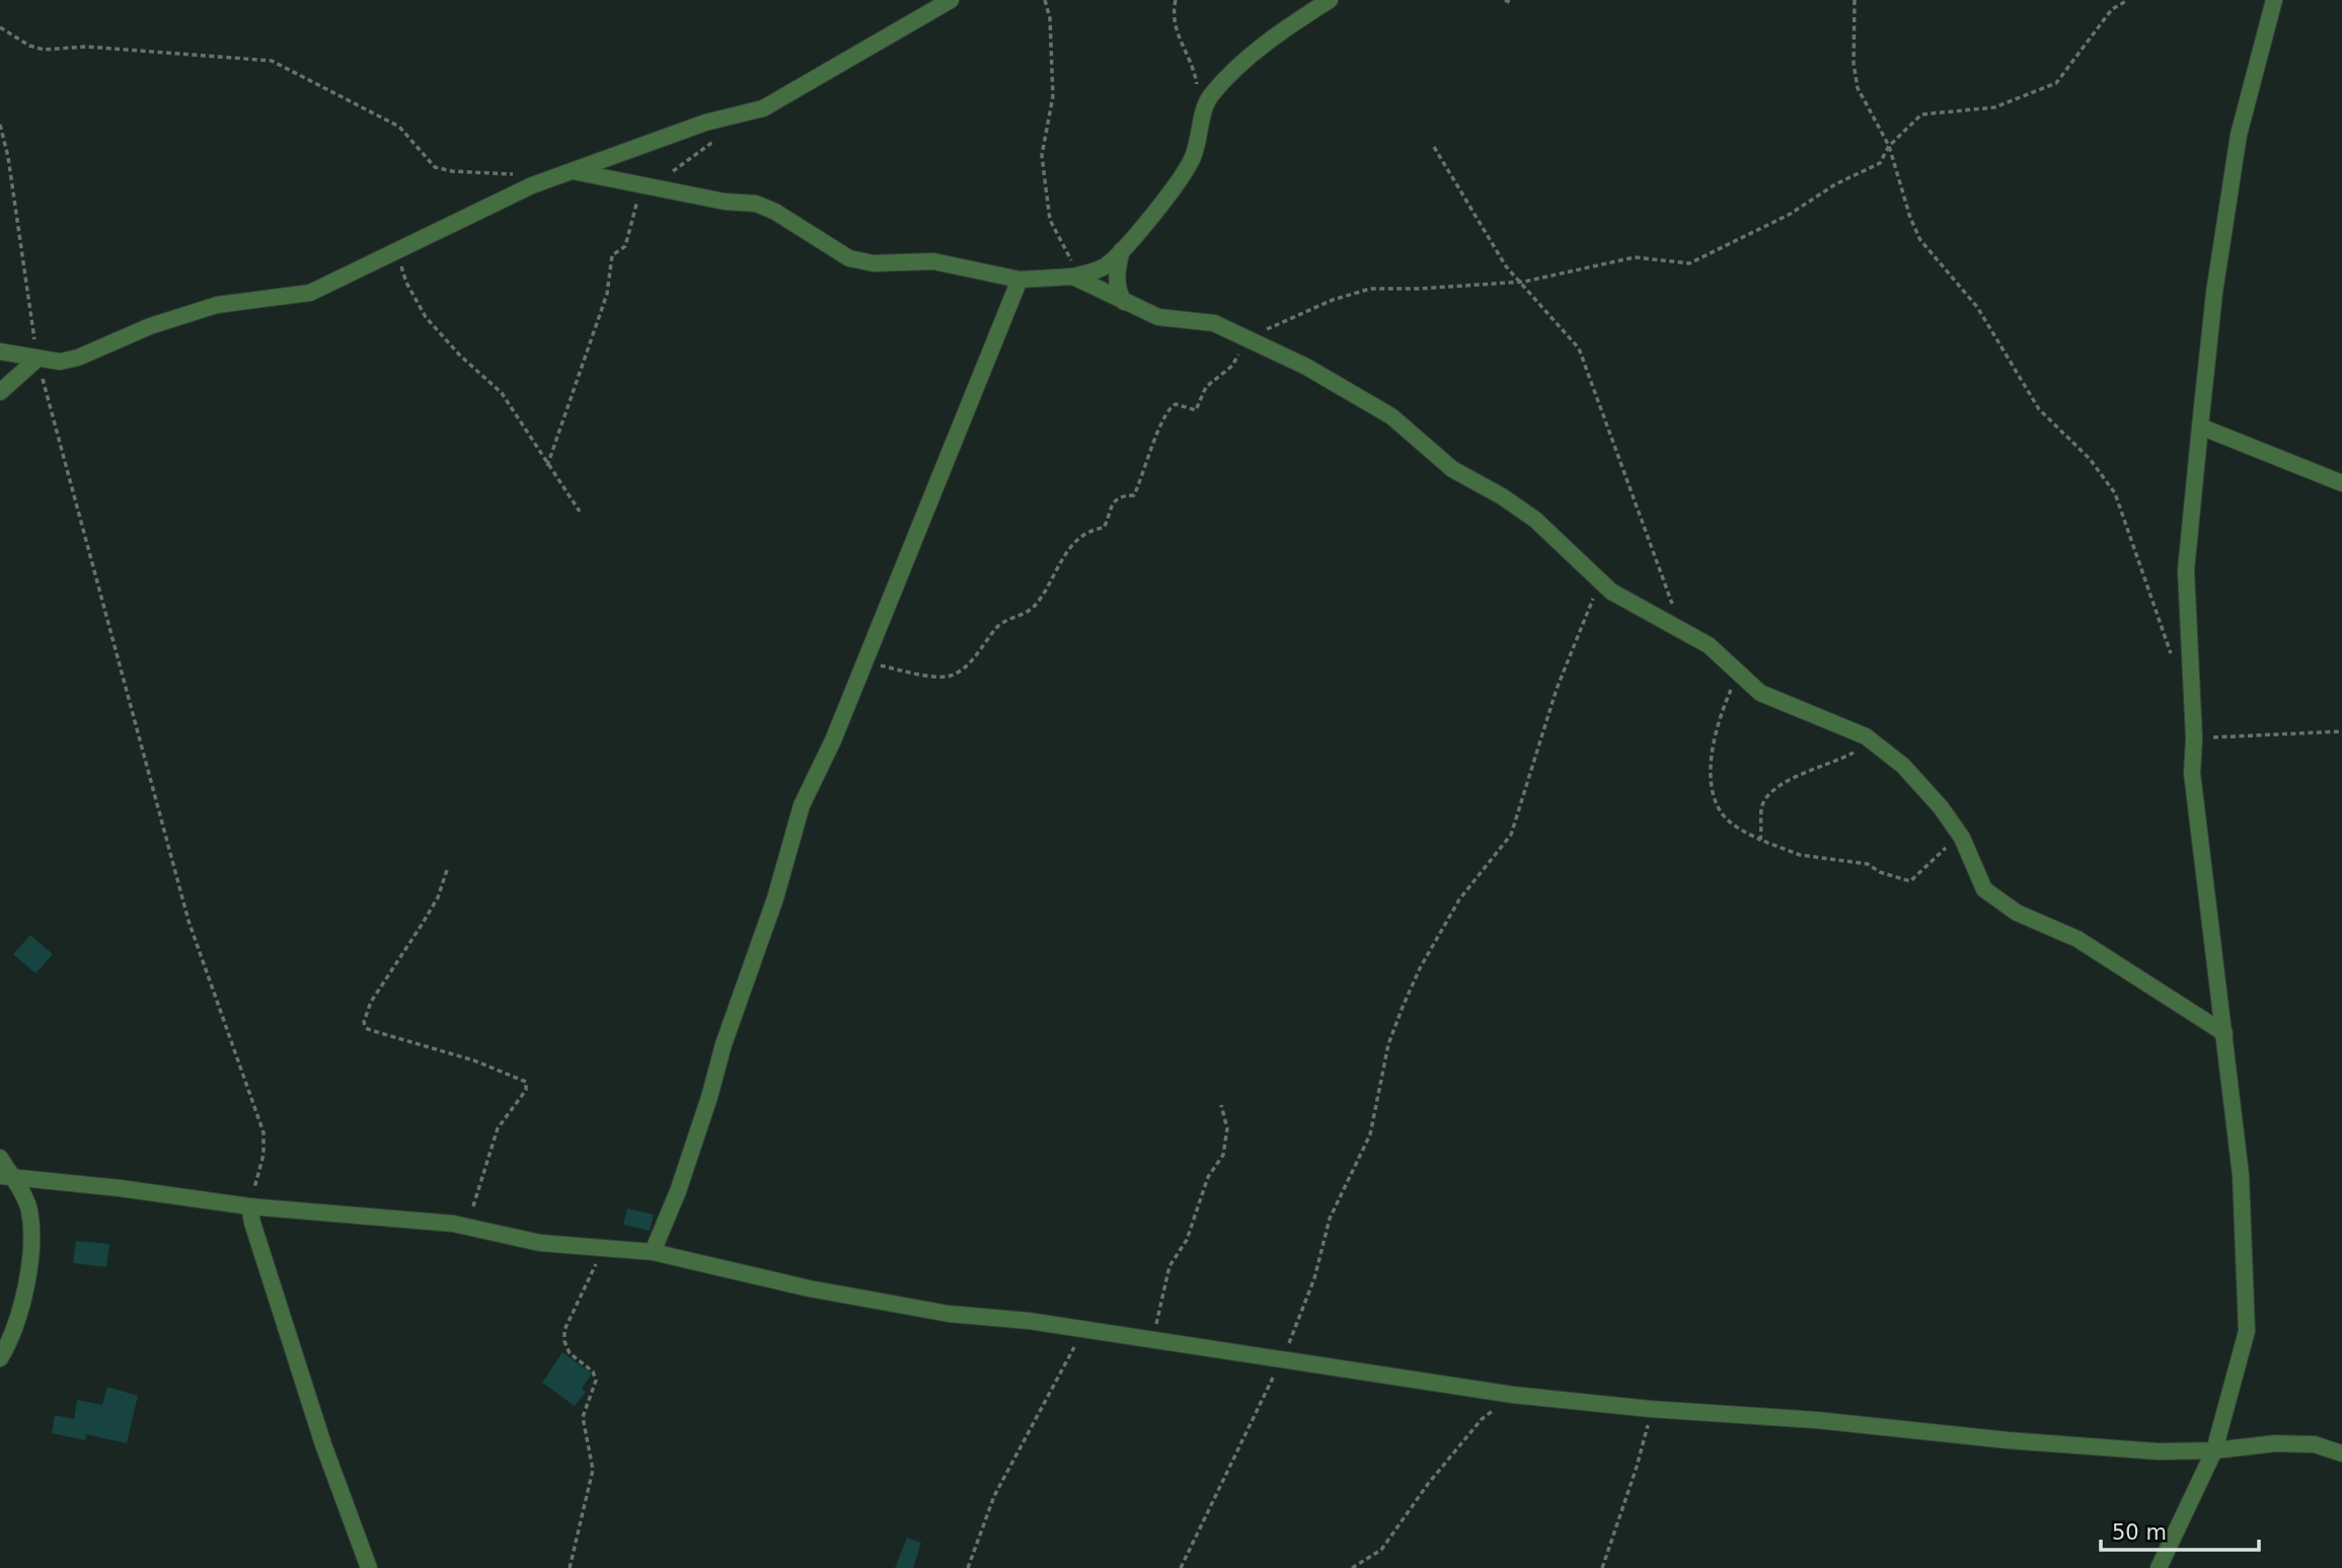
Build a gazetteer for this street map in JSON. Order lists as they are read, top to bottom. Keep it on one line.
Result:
{"scale_bar":"50 m"}
